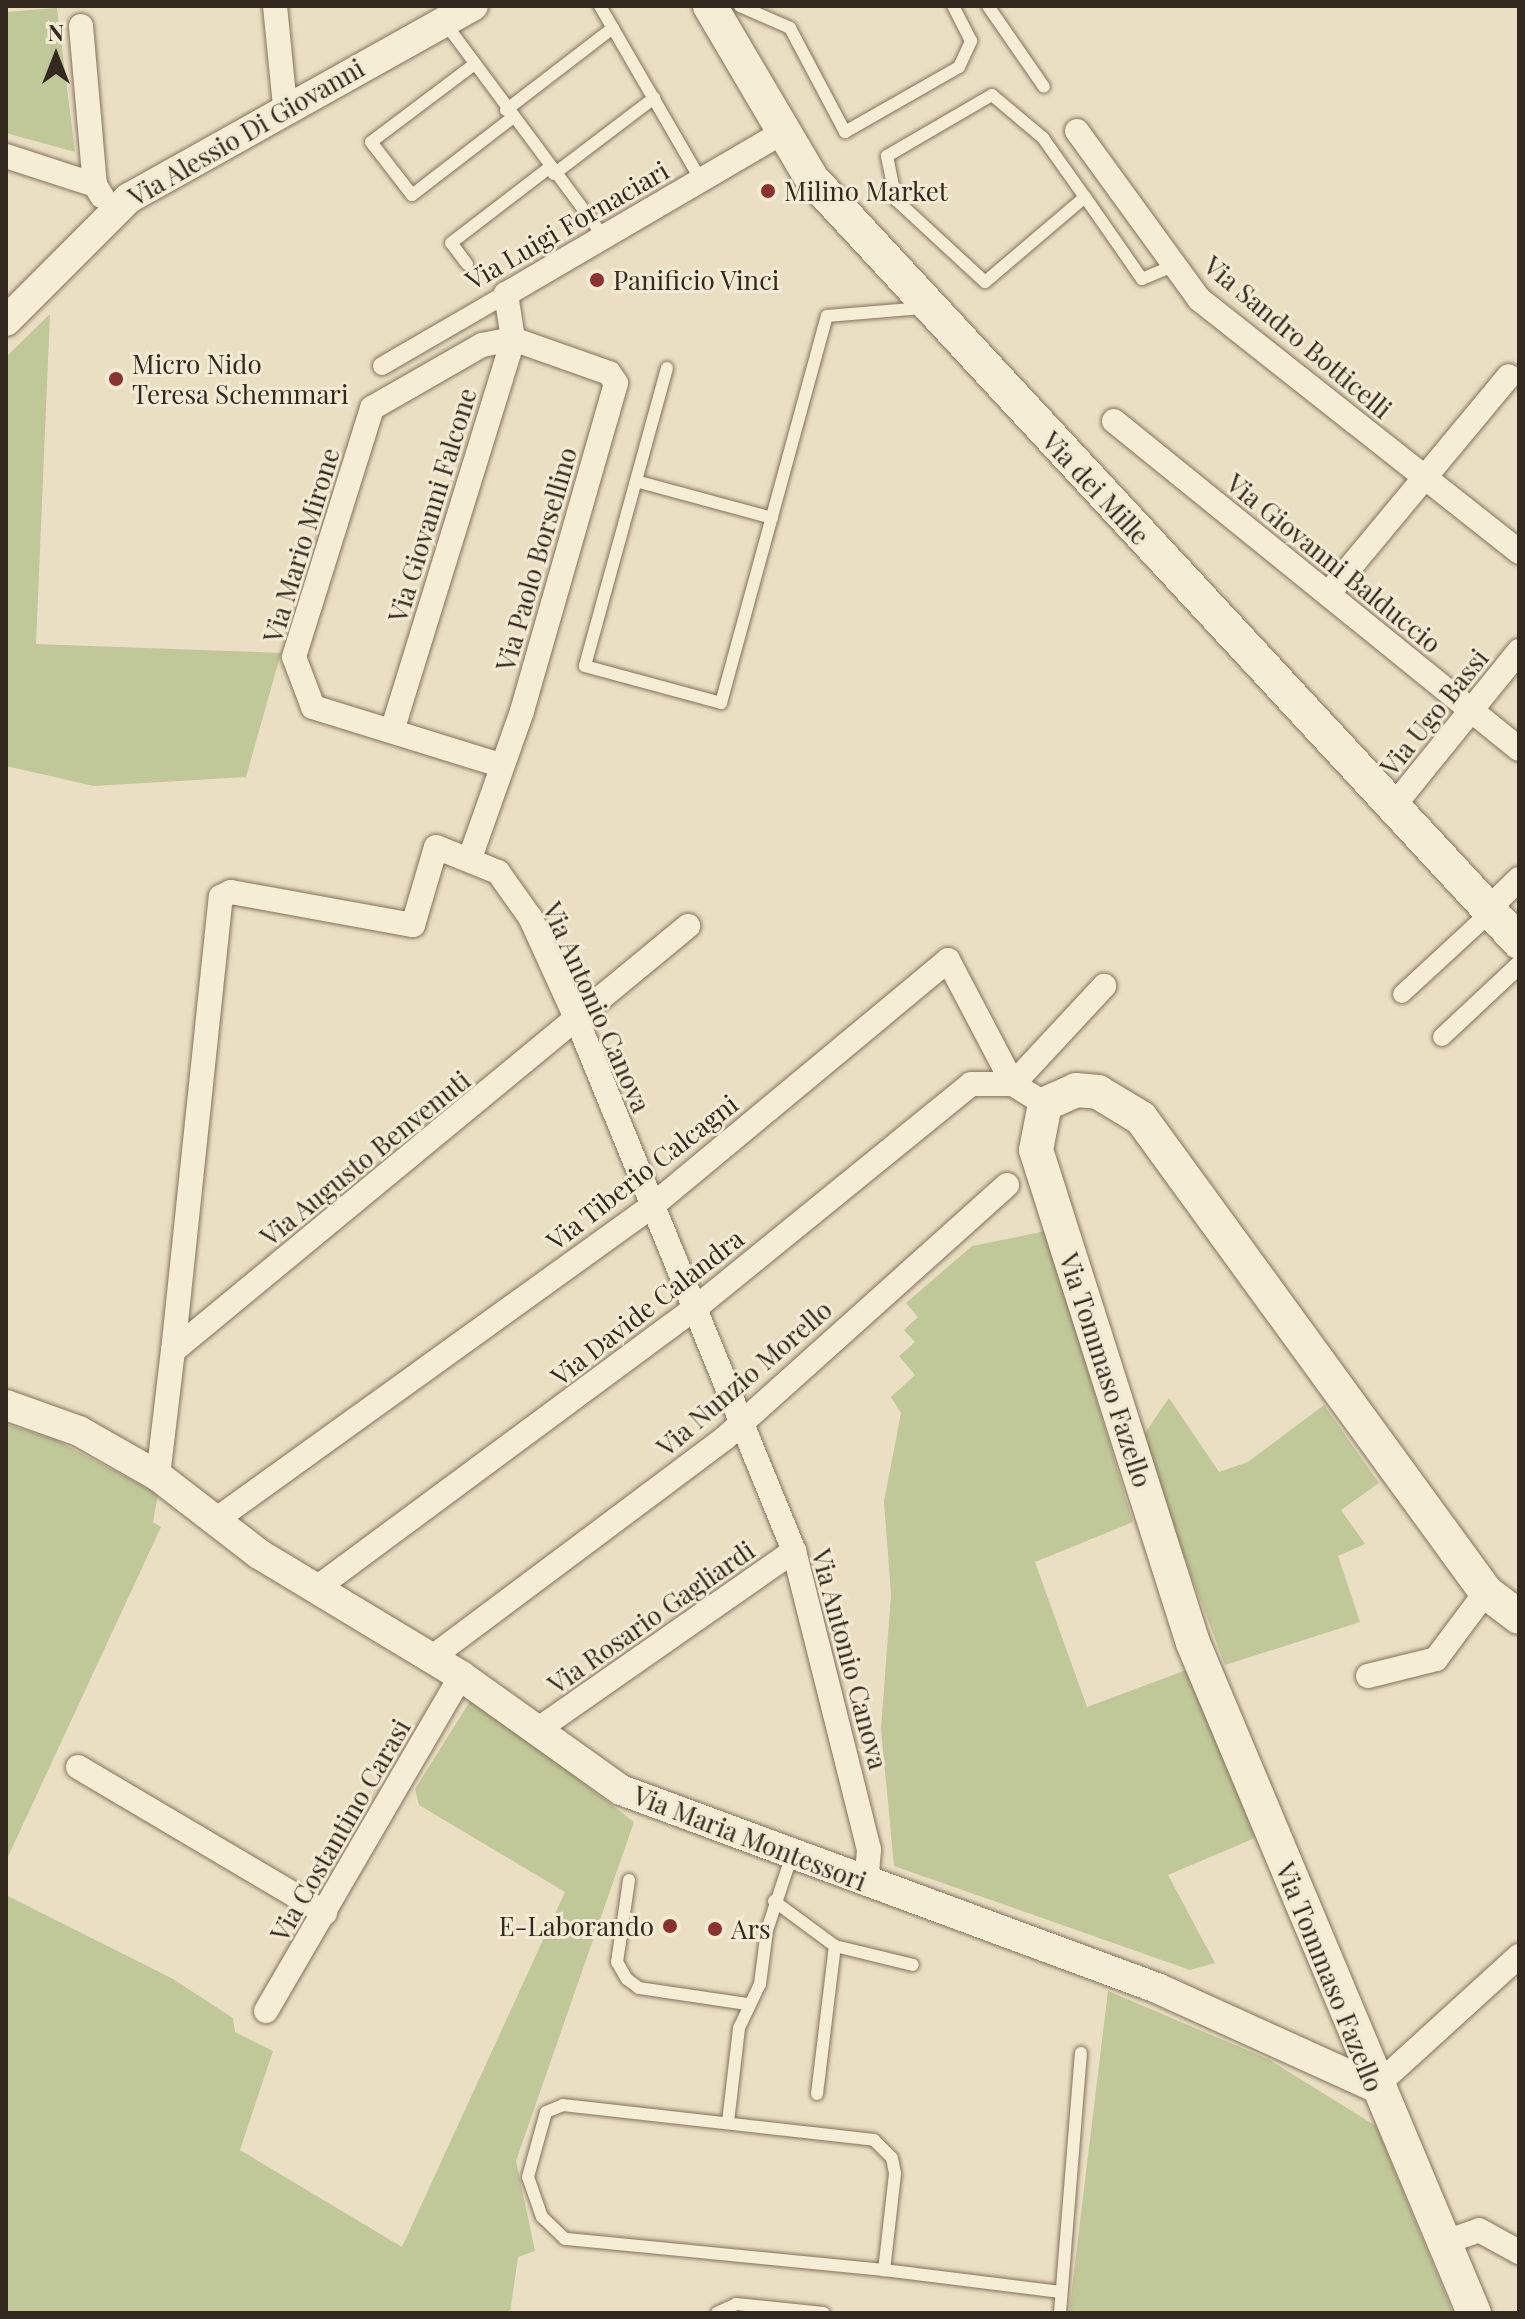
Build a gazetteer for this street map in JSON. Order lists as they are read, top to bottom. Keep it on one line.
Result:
{"streets":{"main road":["Via dei Mille","Via Tommaso Fazello"],"street":["Via Alessio Di Giovanni","Via Luigi Fornaciari","Via Sandro Botticelli","Via Giovanni Falcone","Via Mario Mirone","Via Paolo Borsellino","Via Giovanni Balduccio","Via Ugo Bassi","Via Antonio Canova","Via Augusto Benvenuti","Via Tiberio Calcagni","Via Davide Calandra","Via Nunzio Morello","Via Rosario Gagliardi","Via Costantino Carasi","Via Maria Montessori"]},"crossings":[["Via Luigi Fornaciari","Via dei Mille"],["Via Luigi Fornaciari","Via Giovanni Falcone"],["Via dei Mille","Via Ugo Bassi"],["Via Giovanni Falcone","Via Mario Mirone"],["Via Giovanni Falcone","Via Paolo Borsellino"],["Via Mario Mirone","Via Paolo Borsellino"],["Via Paolo Borsellino","Via Antonio Canova"],["Via Giovanni Balduccio","Via Ugo Bassi"],["Via Antonio Canova","Via Augusto Benvenuti"],["Via Antonio Canova","Via Tiberio Calcagni"],["Via Antonio Canova","Via Davide Calandra"],["Via Antonio Canova","Via Nunzio Morello"],["Via Antonio Canova","Via Rosario Gagliardi"],["Via Antonio Canova","Via Maria Montessori"],["Via Tiberio Calcagni","Via Davide Calandra"],["Via Tiberio Calcagni","Via Maria Montessori"],["Via Davide Calandra","Via Maria Montessori"],["Via Tommaso Fazello","Via Maria Montessori"],["Via Nunzio Morello","Via Maria Montessori"],["Via Rosario Gagliardi","Via Maria Montessori"],["Via Costantino Carasi","Via Maria Montessori"]],"places":["Milino Market","Panificio Vinci","Micro Nido Teresa Schemmari","E-Laborando","Ars"],"north":"top"}
